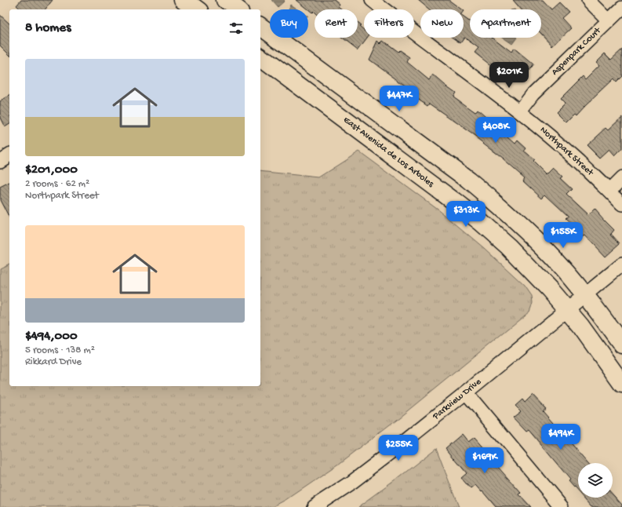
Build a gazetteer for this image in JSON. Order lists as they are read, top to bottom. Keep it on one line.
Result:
{"streets":{"main road":["East Avenida de Los Arboles"],"street":["Aspenpark Court","Northpark Street","Parkview Drive"]},"crossings":[["Aspenpark Court","Northpark Street"],["East Avenida de Los Arboles","Parkview Drive"]],"page":{"chip":["Buy","Rent","Filters","New","Apartment"],"heading":"8 homes","list":[{"name":"$201,000","note":"2 rooms · 62 m² · Northpark Street"},{"name":"$494,000","note":"5 rooms · 138 m² · Rikkard Drive"}],"price":["$201K","$447K","$408K","$313K","$155K","$494K","$255K","$169K"]}}
